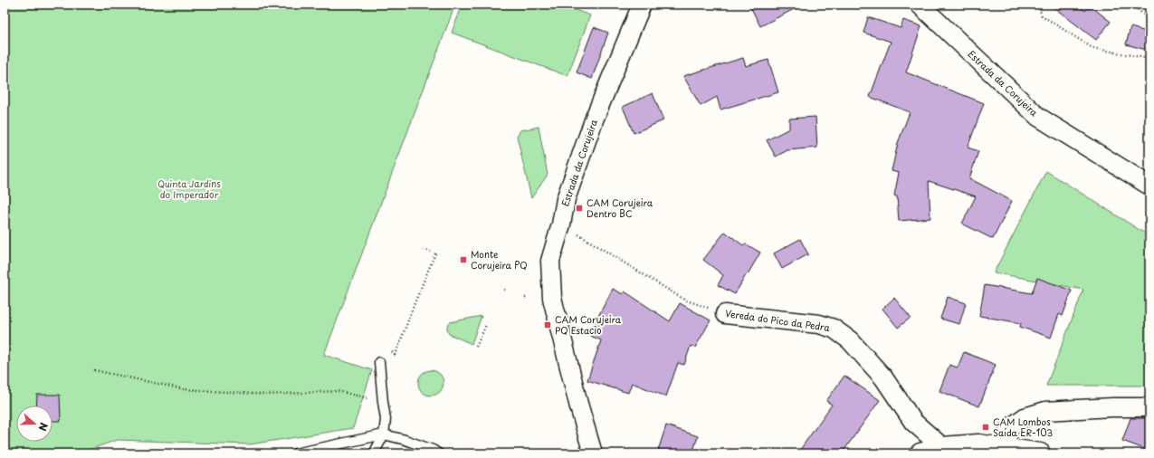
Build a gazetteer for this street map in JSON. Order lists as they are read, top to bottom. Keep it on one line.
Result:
{"streets":{"street":["Estrada da Corujeira","Vereda do Pico da Pedra"]},"crossings":[["Estrada da Corujeira","Vereda do Pico da Pedra"]],"parks":["Quinta Jardins do Imperador"],"places":{"transit":["CAM Corujeira Dentro BC","Monte Corujeira PQ","CAM Corujeira PQ Estacio","CAM Lombos Saída ER-103"]},"north":"right"}
